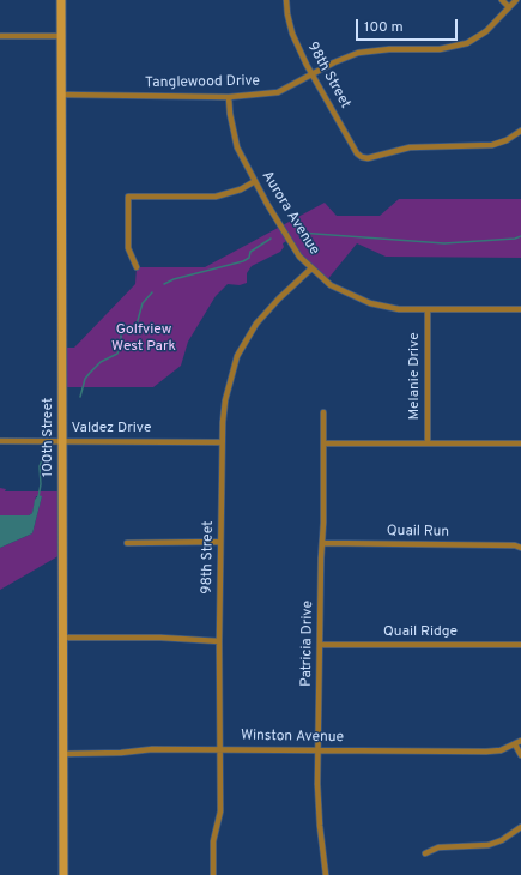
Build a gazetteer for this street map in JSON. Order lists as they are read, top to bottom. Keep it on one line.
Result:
{"streets":{"street":["98th Street","Tanglewood Drive","Aurora Avenue","Melanie Drive","Valdez Drive","100th Street","Quail Run","Quail Ridge","Patricia Drive","Winston Avenue"]},"crossings":[["98th Street","Tanglewood Drive"],["98th Street","Aurora Avenue"],["98th Street","Valdez Drive"],["98th Street","Winston Avenue"],["Tanglewood Drive","Aurora Avenue"],["Tanglewood Drive","100th Street"],["Aurora Avenue","Melanie Drive"],["Valdez Drive","100th Street"],["100th Street","Winston Avenue"],["Quail Run","Patricia Drive"],["Quail Ridge","Patricia Drive"],["Patricia Drive","Winston Avenue"]],"parks":["Golfview West Park"],"scale_bar":"100 m"}
